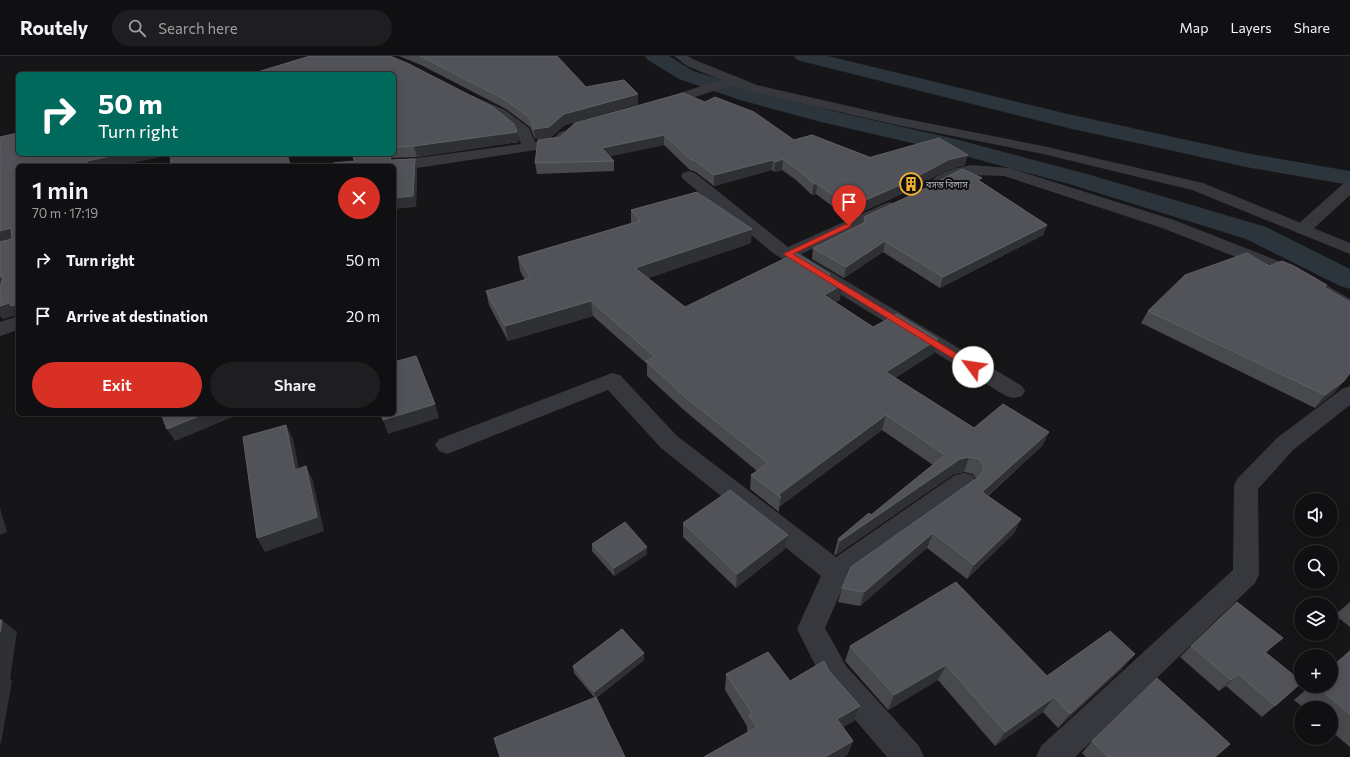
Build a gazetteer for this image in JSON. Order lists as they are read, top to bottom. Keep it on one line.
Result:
{"places":{"building":["বসন্ত বিলাস"]},"page":{"header":"Routely","search":"Search here","nav":["Map","Layers","Share"],"turn":["50 m","Turn right"],"heading":["1 min","70 m · 17:19"],"list":[{"name":"Turn right","value":"50 m"},{"name":"Arrive at destination","value":"20 m"}],"buttons":["Exit","Share"],"map_buttons":["+","−"]}}
